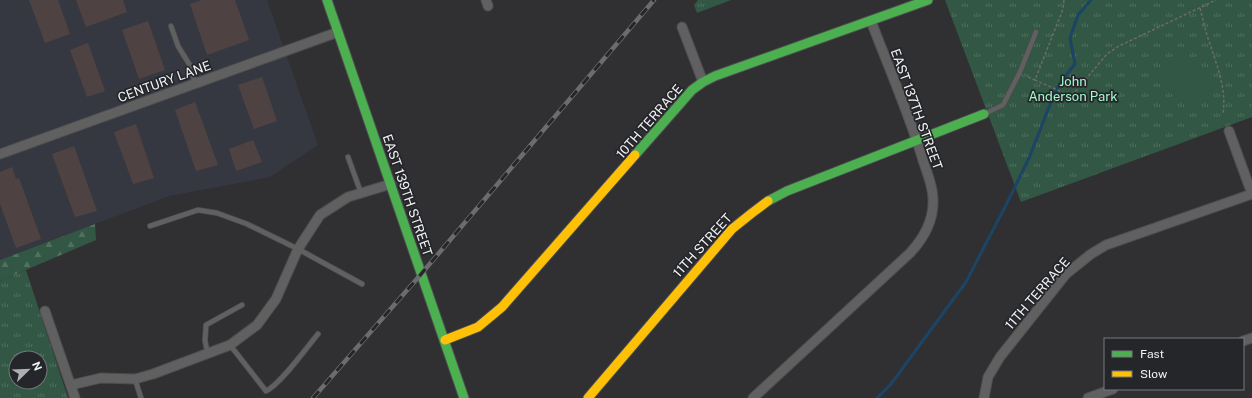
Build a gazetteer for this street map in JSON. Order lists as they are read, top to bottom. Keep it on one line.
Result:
{"streets":{"street":["CENTURY LANE","EAST 137TH STREET","10TH TERRACE","EAST 139TH STREET","11TH STREET","11TH TERRACE"]},"crossings":[["CENTURY LANE","EAST 139TH STREET"],["EAST 137TH STREET","10TH TERRACE"],["EAST 137TH STREET","11TH STREET"],["10TH TERRACE","EAST 139TH STREET"]],"parks":["John Anderson Park"],"legend":["Fast","Slow"],"north":"top right"}
